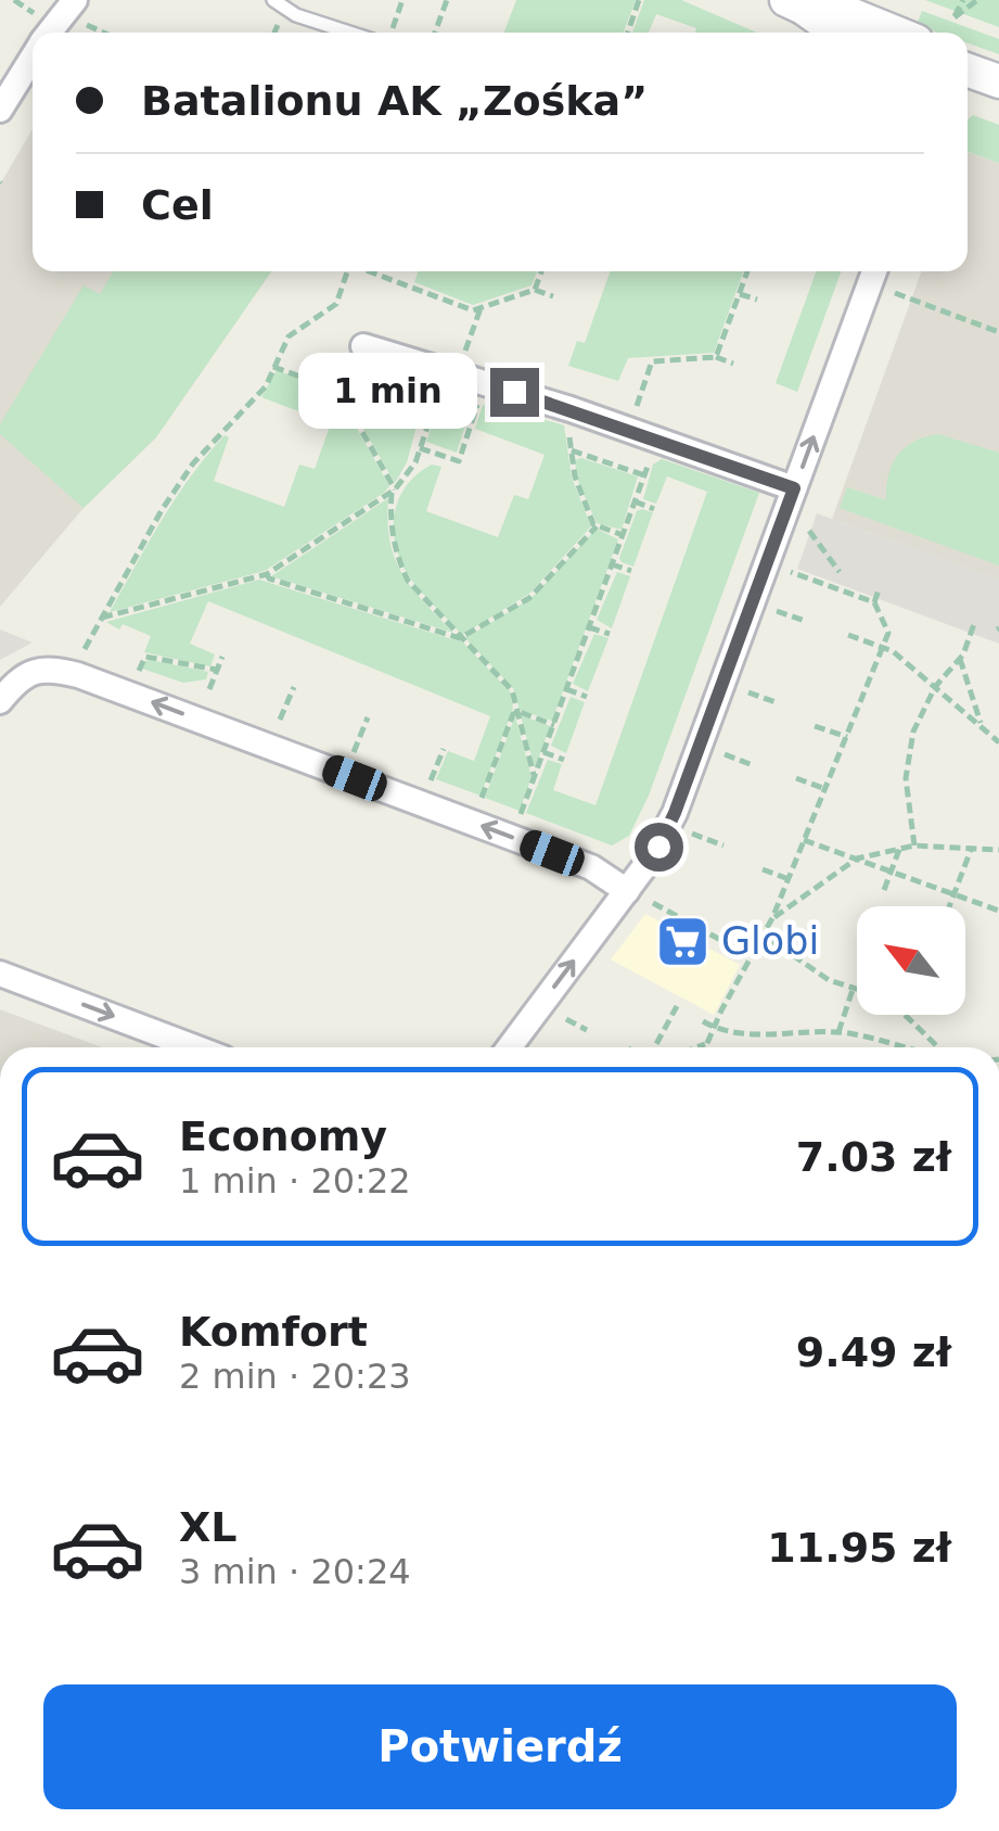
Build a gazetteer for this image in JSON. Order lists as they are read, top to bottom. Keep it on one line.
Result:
{"places":{"supermarket":["Globi"]},"north":"top left","page":{"banner":["Batalionu AK „Zośka”","Cel"],"bubble":"1 min","list":[{"name":"Economy","note":"1 min · 20:22","value":"7.03 zł"},{"name":"Komfort","note":"2 min · 20:23","value":"9.49 zł"},{"name":"XL","note":"3 min · 20:24","value":"11.95 zł"}],"buttons":"Potwierdź"}}
